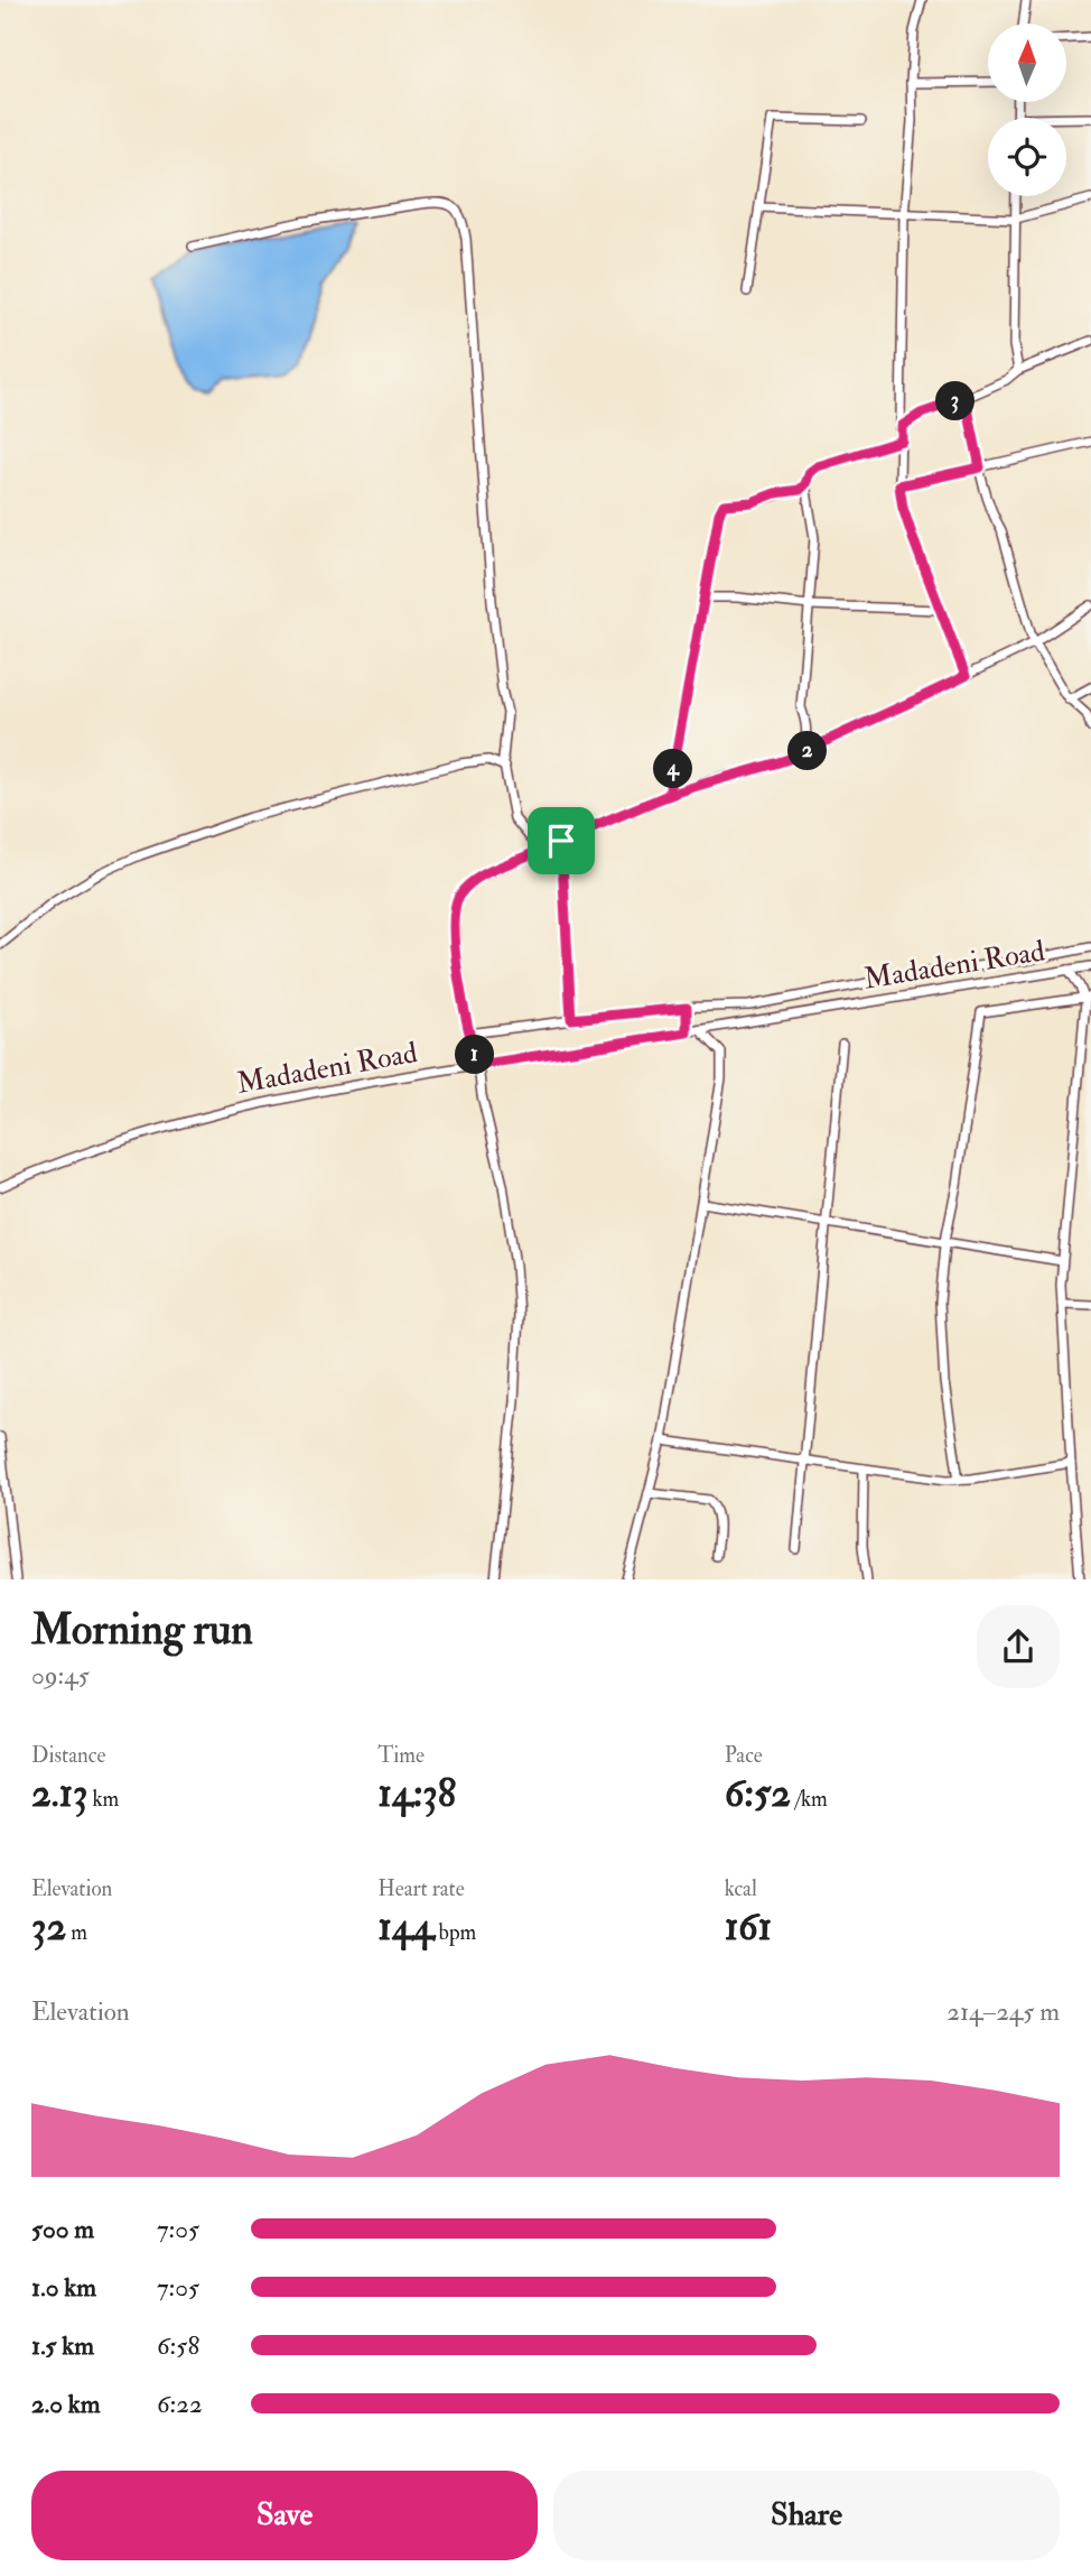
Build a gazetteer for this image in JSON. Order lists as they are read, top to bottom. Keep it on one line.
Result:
{"streets":{"street":["Madadeni Road"]},"north":"top","page":{"pins":["3","2","4","1"],"heading":["Morning run","09:45"],"stats":[["Distance","2.13 km"],["Time","14:38"],["Pace","6:52 /km"],["Elevation","32 m"],["Heart rate","144 bpm"],["kcal","161"]],"chart":["Elevation","214–245 m"],"list":[{"name":"500 m","note":"7:05"},{"name":"1.0 km","note":"7:05"},{"name":"1.5 km","note":"6:58"},{"name":"2.0 km","note":"6:22"}],"buttons":["Save","Share"]}}
